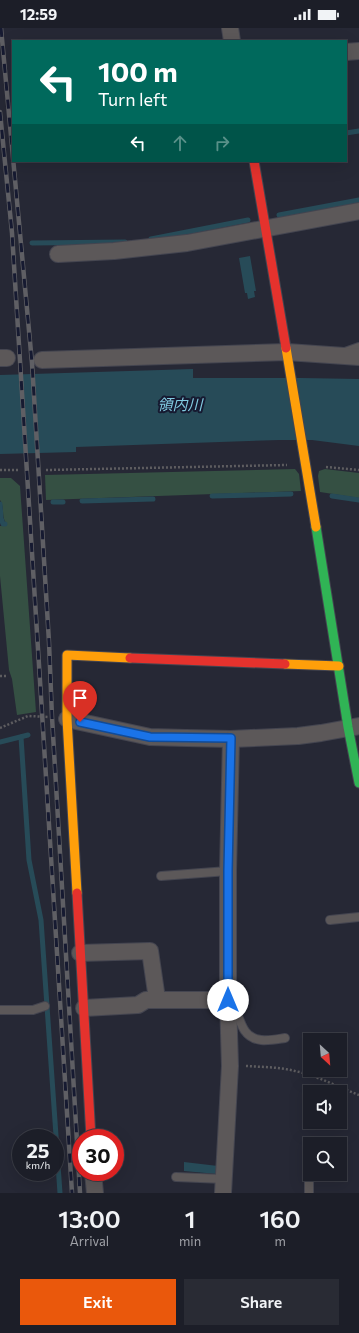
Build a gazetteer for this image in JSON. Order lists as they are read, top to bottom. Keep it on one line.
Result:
{"water":["領内川"],"north":"bottom right","page":{"status":"12:59","turn":["100 m","Turn left"],"speed":"25 km/h","limit":"30","eta":["13:00","Arrival","1","min","160","m"],"buttons":["Exit","Share"]}}
